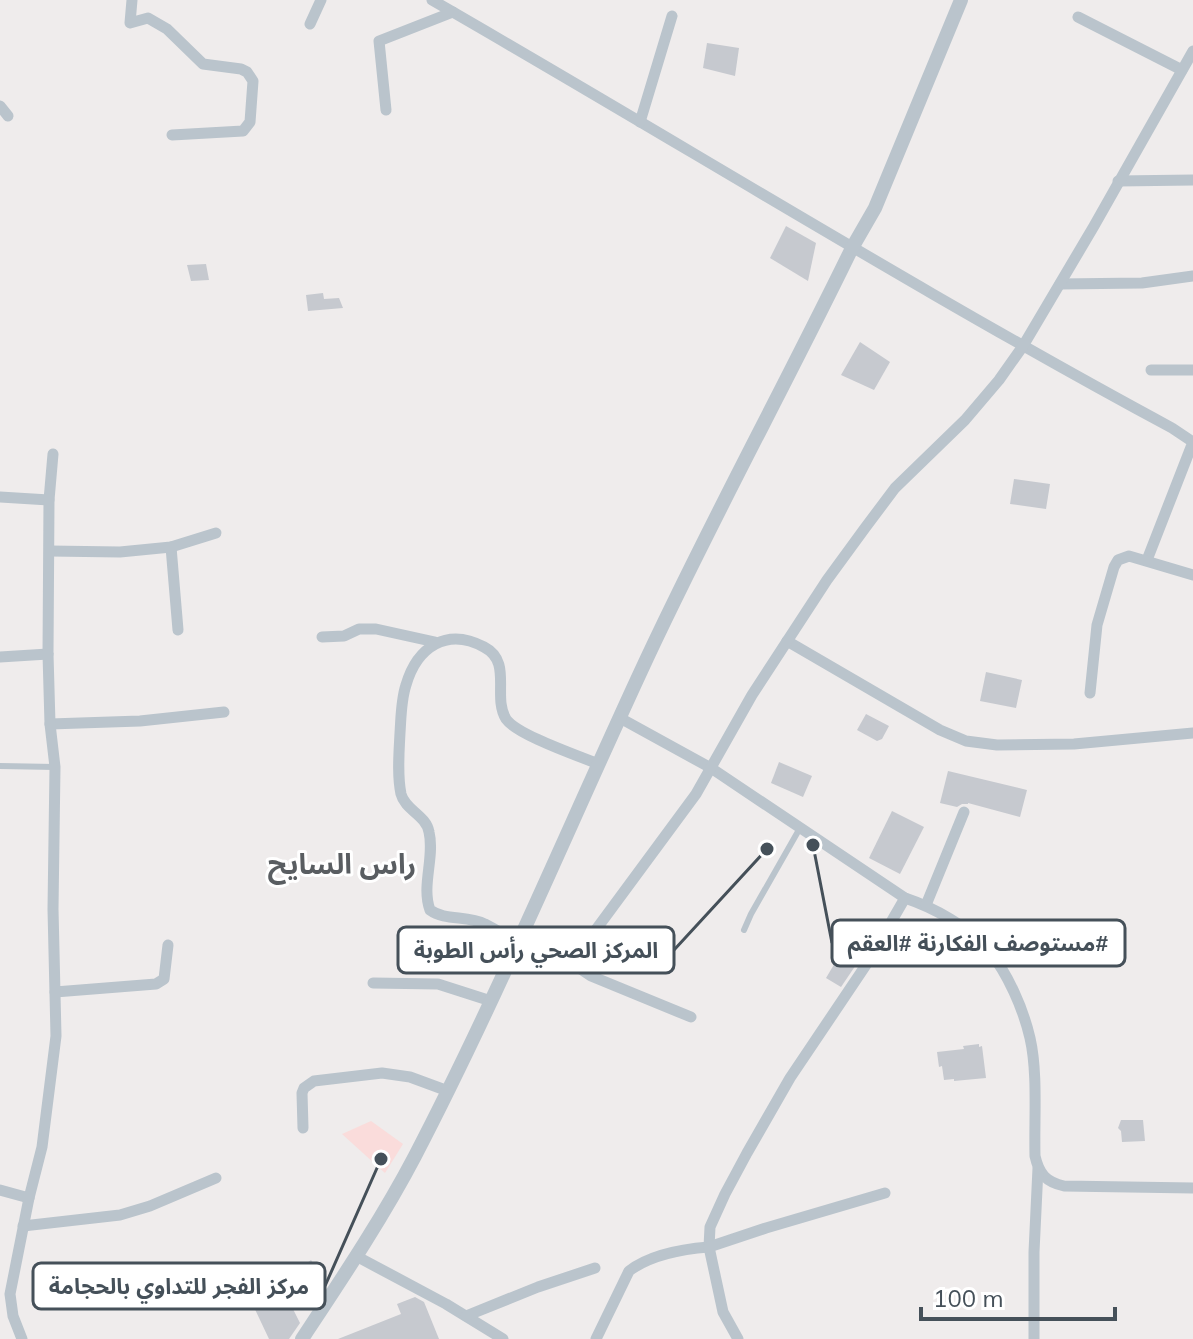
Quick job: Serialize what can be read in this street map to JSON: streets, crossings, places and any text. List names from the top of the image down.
{
  "districts": ["راس السايح"],
  "places": ["مستوصف الفكارنة #العقم#", "المركز الصحي رأس الطوبة", "مركز الفجر للتداوي بالحجامة"],
  "scale_bar": "100 m"
}
